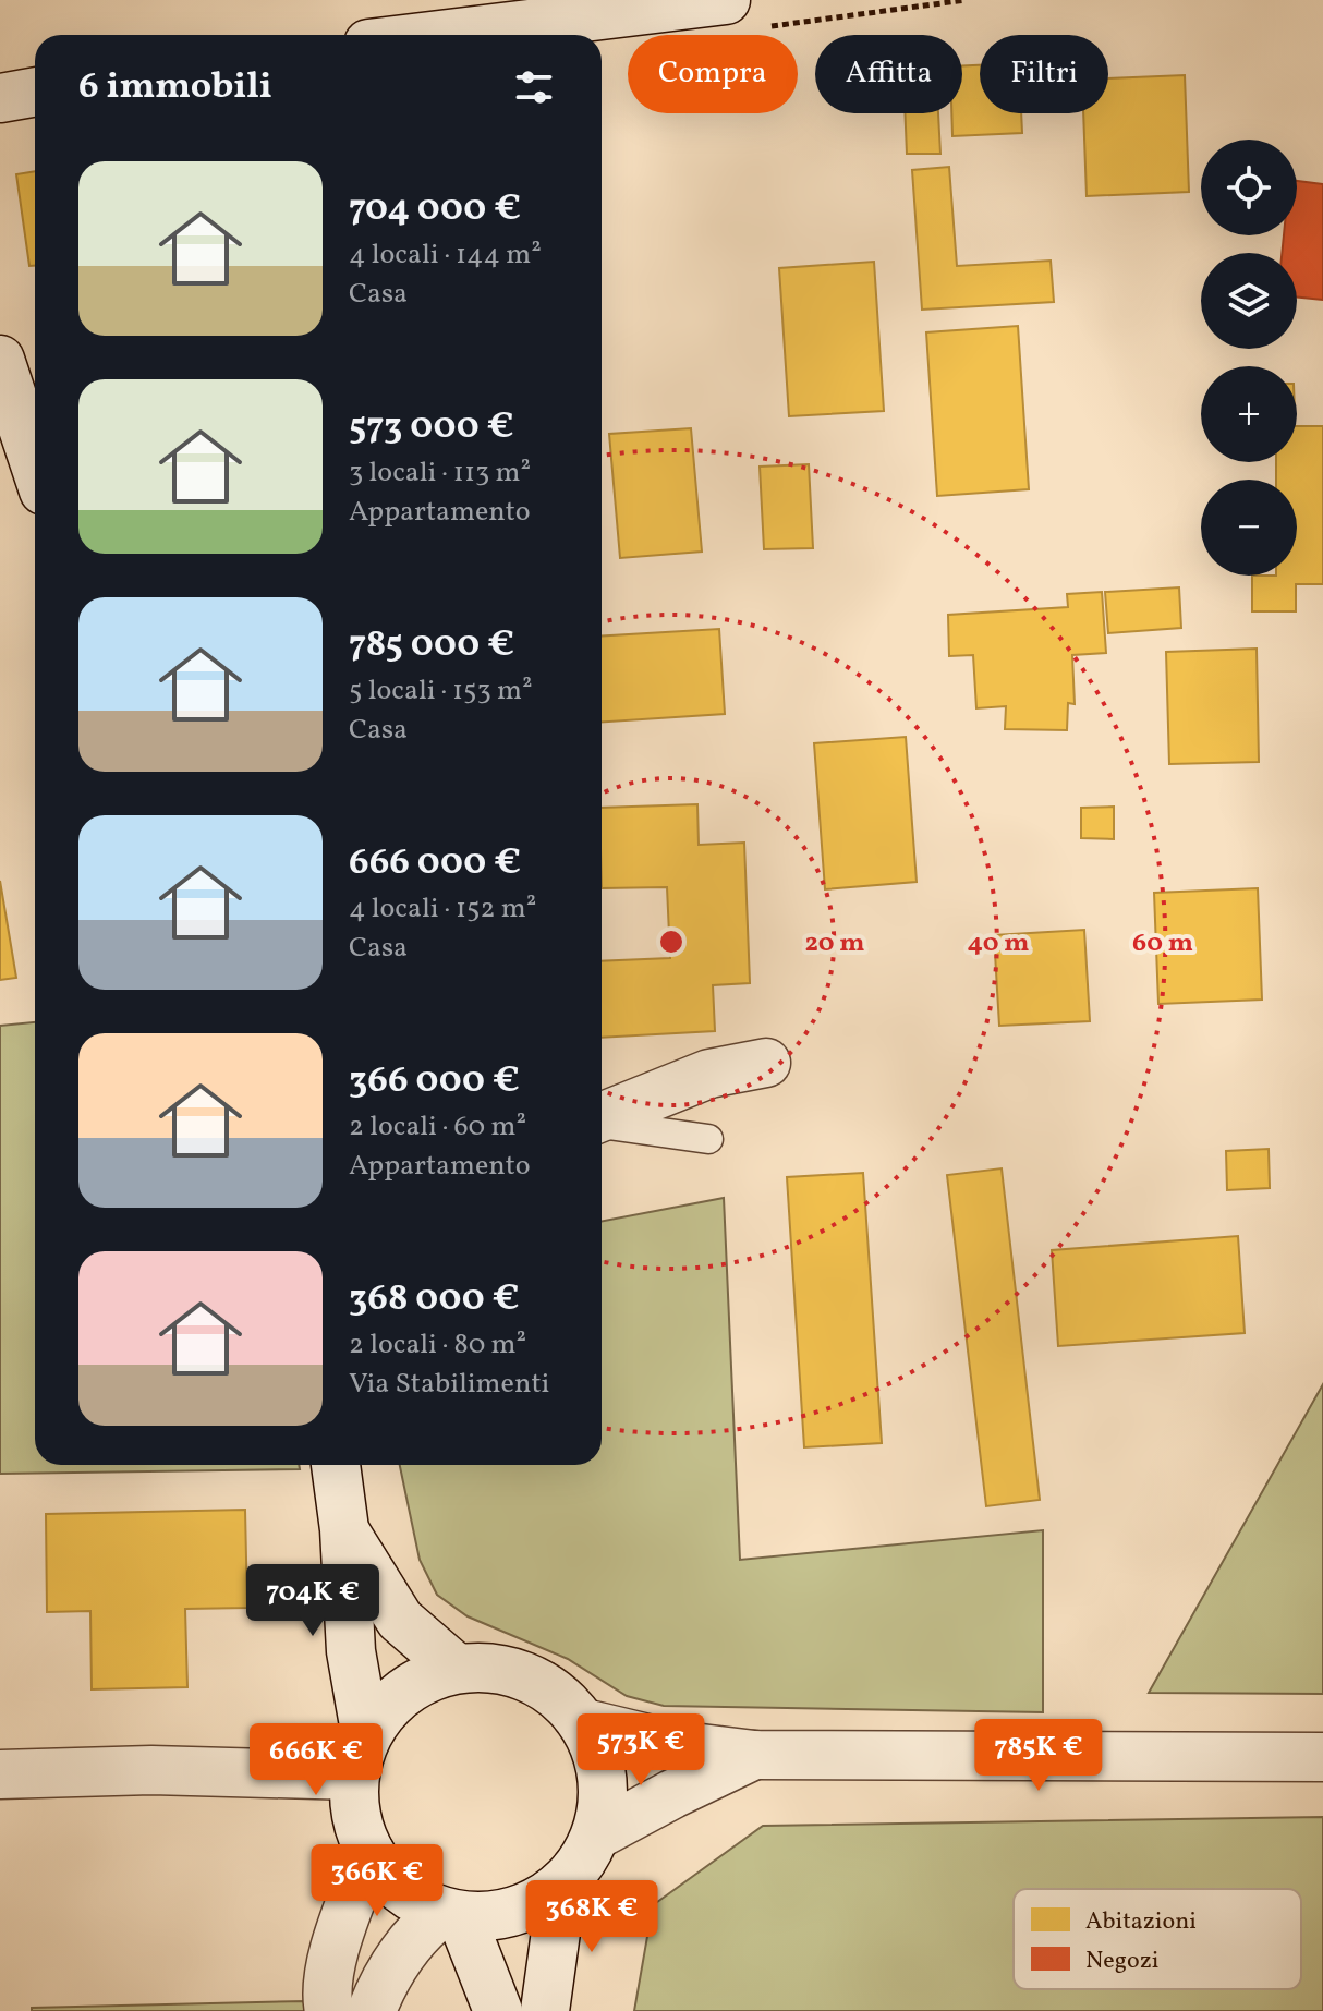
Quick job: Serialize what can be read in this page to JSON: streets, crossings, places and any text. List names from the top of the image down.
{
  "legend": ["Abitazioni", "Negozi"],
  "page": {
    "chip": ["Compra", "Affitta", "Filtri"],
    "heading": "6 immobili",
    "map_buttons": ["+", "−"],
    "list": [
      {
        "name": "704 000 €",
        "note": "4 locali · 144 m² · Casa"
      },
      {
        "name": "573 000 €",
        "note": "3 locali · 113 m² · Appartamento"
      },
      {
        "name": "785 000 €",
        "note": "5 locali · 153 m² · Casa"
      },
      {
        "name": "666 000 €",
        "note": "4 locali · 152 m² · Casa"
      },
      {
        "name": "366 000 €",
        "note": "2 locali · 60 m² · Appartamento"
      },
      {
        "name": "368 000 €",
        "note": "2 locali · 80 m² · Via Stabilimenti"
      }
    ],
    "price": [
      "704K €",
      "573K €",
      "785K €",
      "666K €",
      "366K €",
      "368K €"
    ]
  },
  "rings": ["20 m", "40 m", "60 m"]
}
